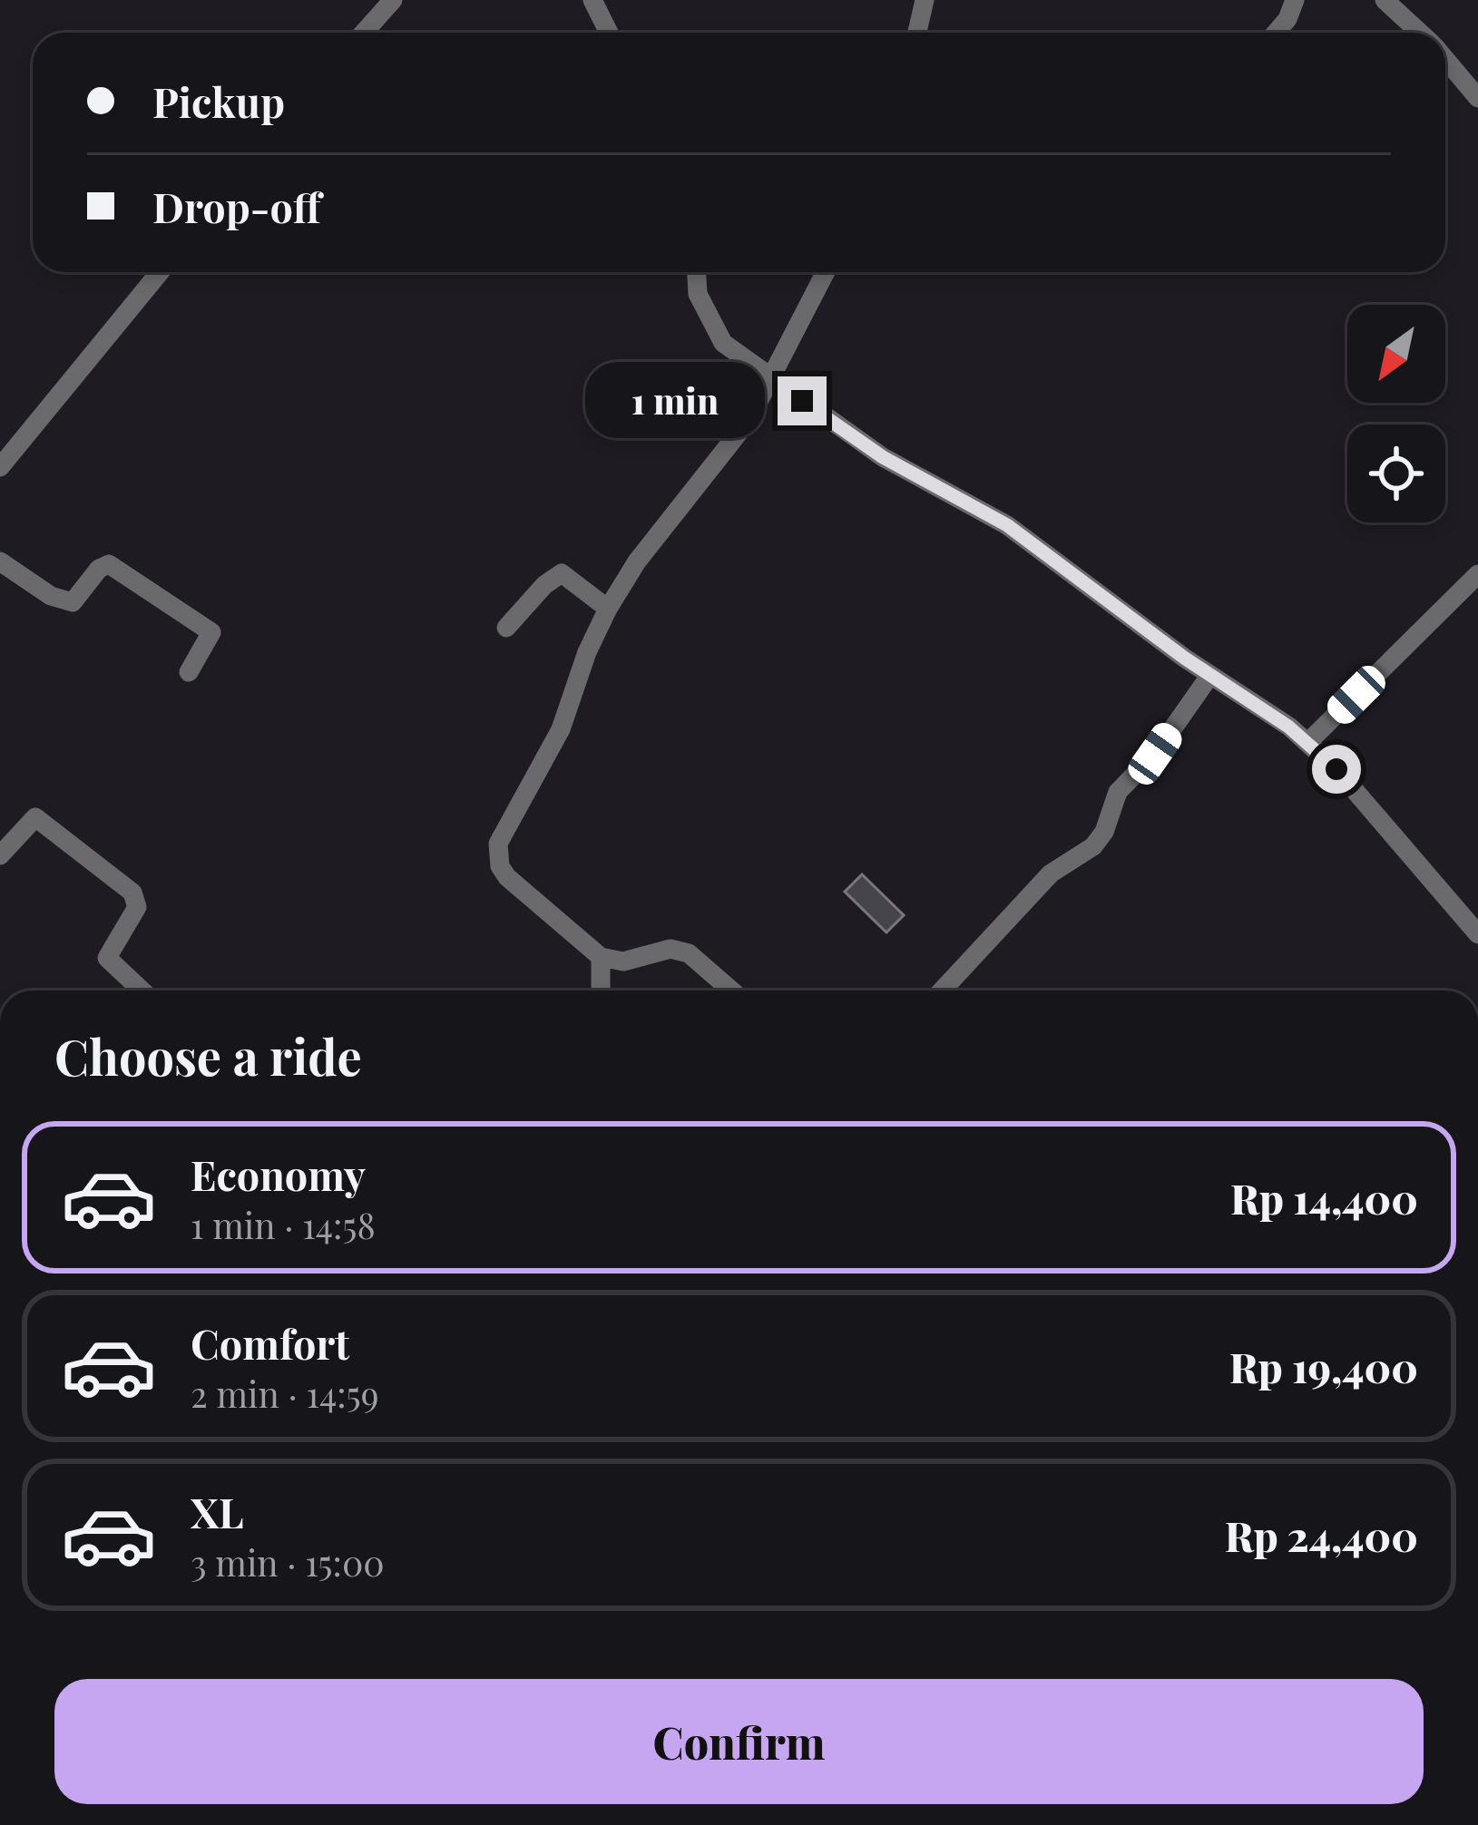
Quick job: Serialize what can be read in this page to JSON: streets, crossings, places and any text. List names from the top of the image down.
{
  "north": "bottom left",
  "page": {
    "banner": ["Pickup", "Drop-off"],
    "bubble": "1 min",
    "heading": "Choose a ride",
    "list": [
      {
        "name": "Economy",
        "note": "1 min · 14:58",
        "value": "Rp 14,400"
      },
      {
        "name": "Comfort",
        "note": "2 min · 14:59",
        "value": "Rp 19,400"
      },
      {
        "name": "XL",
        "note": "3 min · 15:00",
        "value": "Rp 24,400"
      }
    ],
    "buttons": "Confirm"
  }
}
